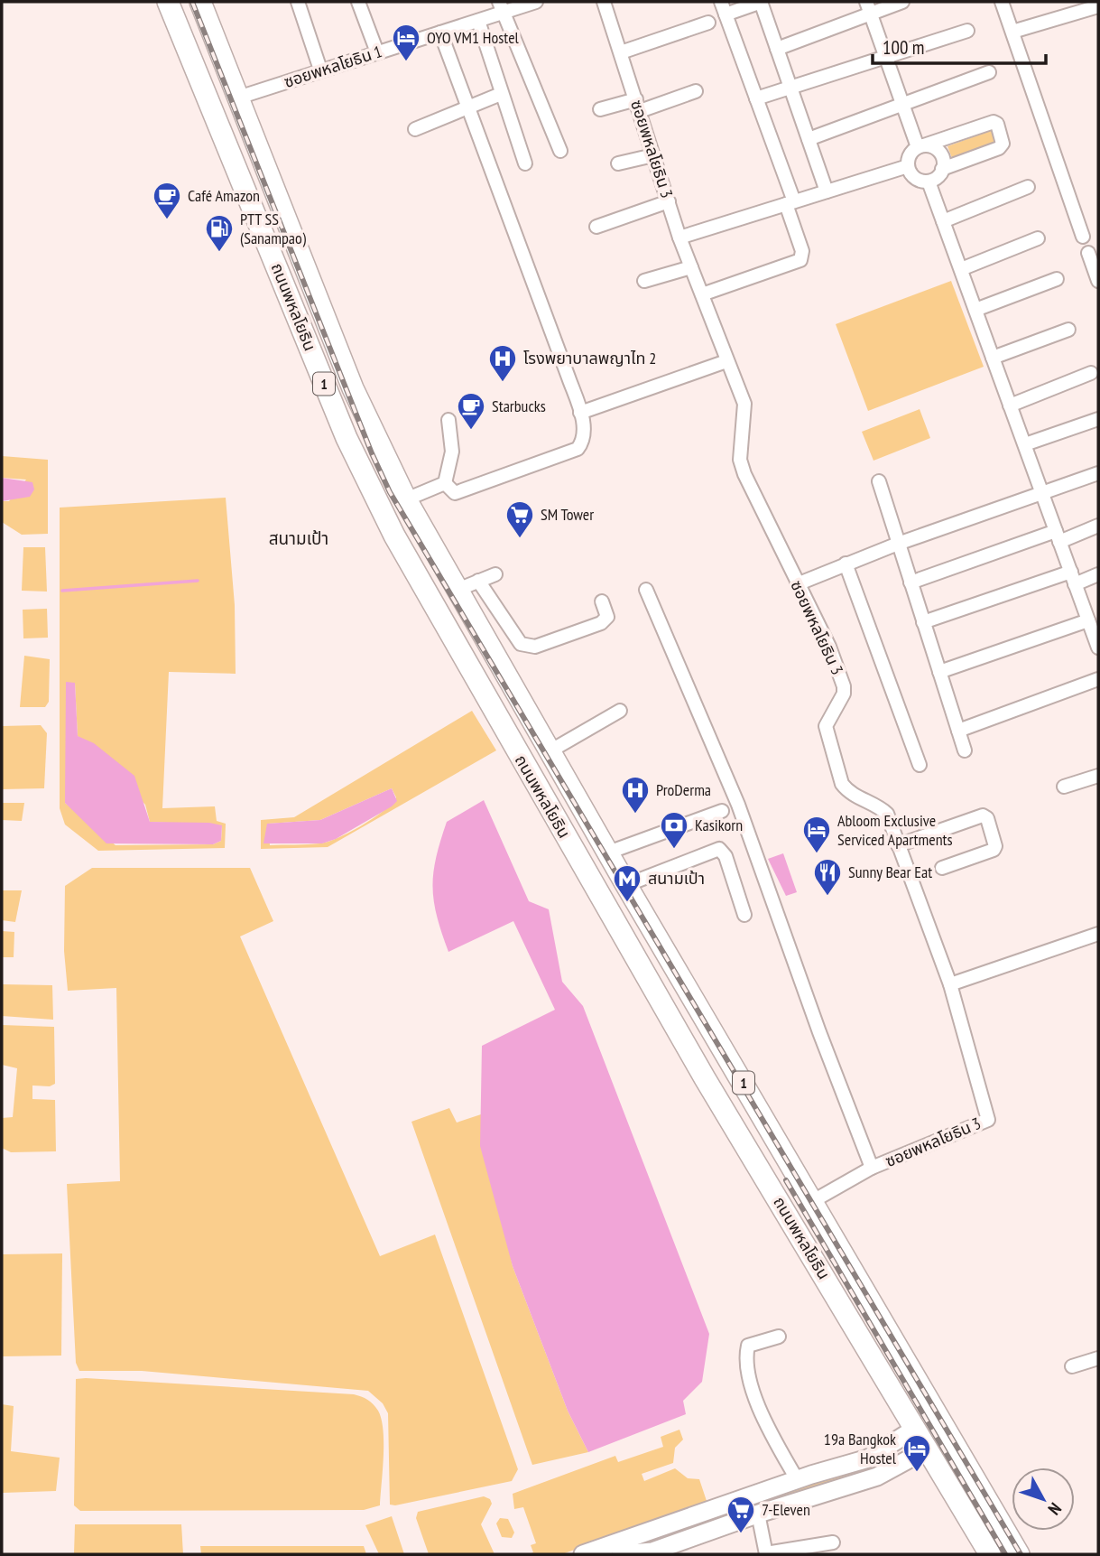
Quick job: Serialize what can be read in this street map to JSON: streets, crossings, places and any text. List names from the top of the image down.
{
  "streets": {
    "main road": ["ถนนพหลโยธิน", "1"],
    "street": ["ซอยพหลโยธิน 1", "ซอยพหลโยธิน 3"]
  },
  "crossings": [
    ["ซอยพหลโยธิน 1", "ถนนพหลโยธิน"],
    ["ซอยพหลโยธิน 3", "ถนนพหลโยธิน"]
  ],
  "districts": ["สนามเป้า"],
  "places": {
    "hotel": ["OYO VM1 Hostel", "Abloom Exclusive Serviced Apartments", "19a Bangkok Hostel"],
    "cafe": ["Café Amazon", "Starbucks"],
    "fuel station": ["PTT SS (Sanampao)"],
    "hospital": ["โรงพยาบาลพญาไท 2", "ProDerma"],
    "supermarket": ["SM Tower", "7-Eleven"],
    "bank": ["Kasikorn"],
    "restaurant": ["Sunny Bear Eat"],
    "metro station": ["สนามเป้า"]
  },
  "scale_bar": "100 m",
  "north": "bottom right"
}
